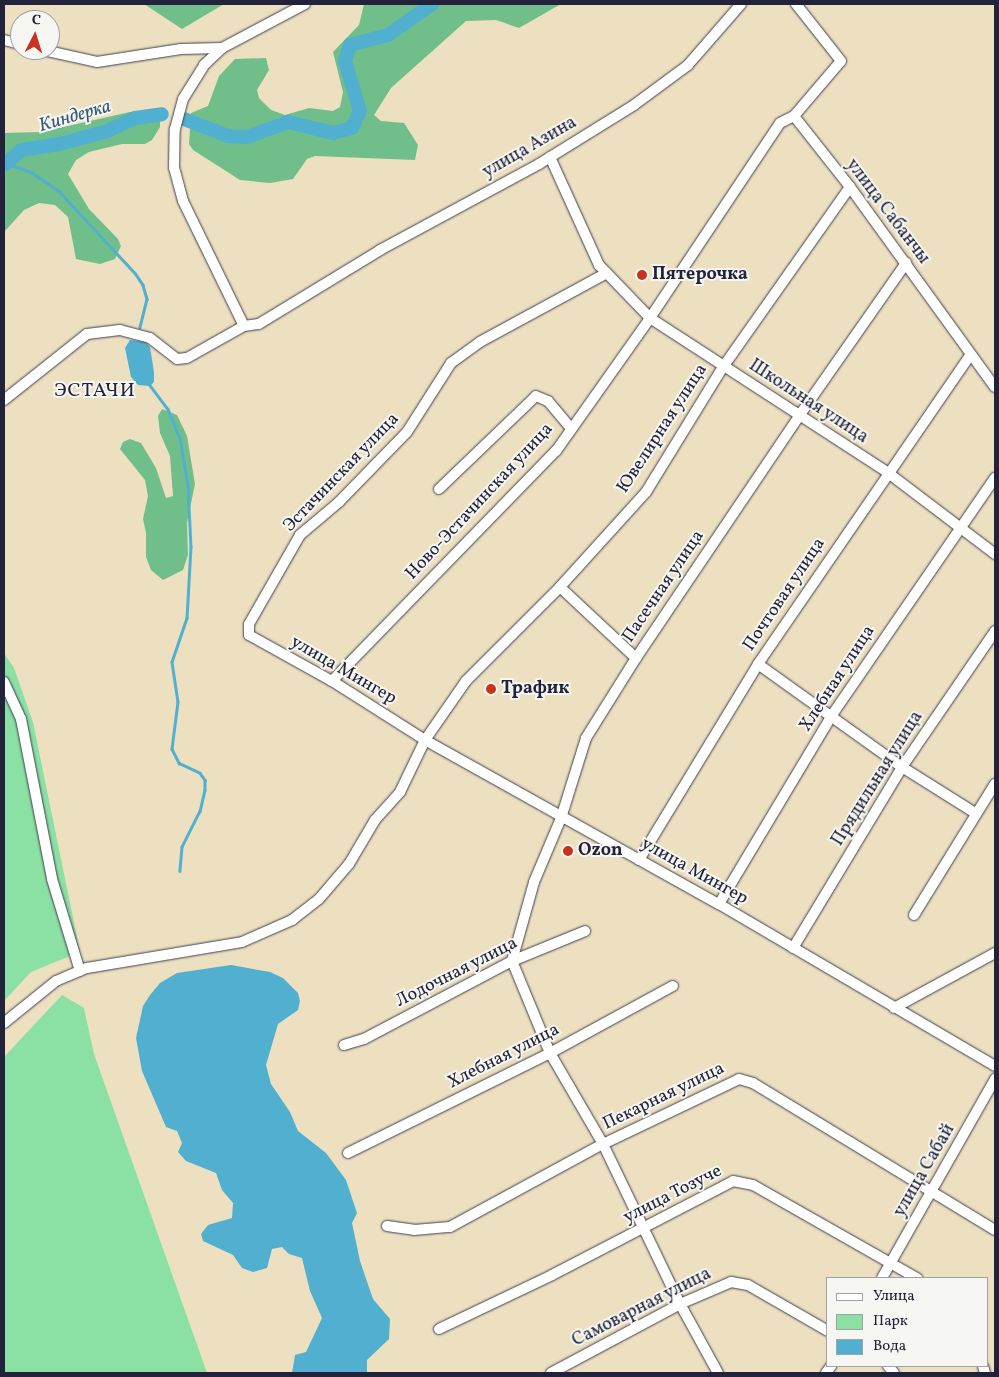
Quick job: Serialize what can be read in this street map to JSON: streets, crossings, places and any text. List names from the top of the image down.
{
  "streets": {
    "street": [
      "улица Азина",
      "улица Сабанчы",
      "Школьная улица",
      "Ювелирная улица",
      "Эстачинская улица",
      "Ново-Эстачинская улица",
      "Пасечная улица",
      "Почтовая улица",
      "улица Мингер",
      "Хлебная улица",
      "Прядильная улица",
      "Лодочная улица",
      "Пекарная улица",
      "улица Сабай",
      "улица Тозуче",
      "Самоварная улица"
    ]
  },
  "crossings": [
    ["улица Азина", "Школьная улица"],
    ["улица Сабанчы", "Ювелирная улица"],
    ["улица Сабанчы", "Ново-Эстачинская улица"],
    ["улица Сабанчы", "Пасечная улица"],
    ["улица Сабанчы", "Почтовая улица"],
    ["Школьная улица", "Ювелирная улица"],
    ["Школьная улица", "Эстачинская улица"],
    ["Школьная улица", "Ново-Эстачинская улица"],
    ["Школьная улица", "Пасечная улица"],
    ["Школьная улица", "Почтовая улица"],
    ["Школьная улица", "Хлебная улица"],
    ["Ювелирная улица", "улица Мингер"],
    ["Эстачинская улица", "улица Мингер"],
    ["Ново-Эстачинская улица", "улица Мингер"],
    ["Пасечная улица", "улица Мингер"],
    ["Пасечная улица", "Лодочная улица"],
    ["Почтовая улица", "улица Мингер"],
    ["улица Мингер", "Хлебная улица"],
    ["улица Мингер", "Прядильная улица"],
    ["Пекарная улица", "улица Сабай"],
    ["улица Сабай", "улица Тозуче"]
  ],
  "districts": ["ЭСТАЧИ"],
  "water": ["Киндерка"],
  "places": ["Пятерочка", "Трафик", "Ozon"],
  "legend": ["Улица", "Парк", "Вода"],
  "north": "top"
}
